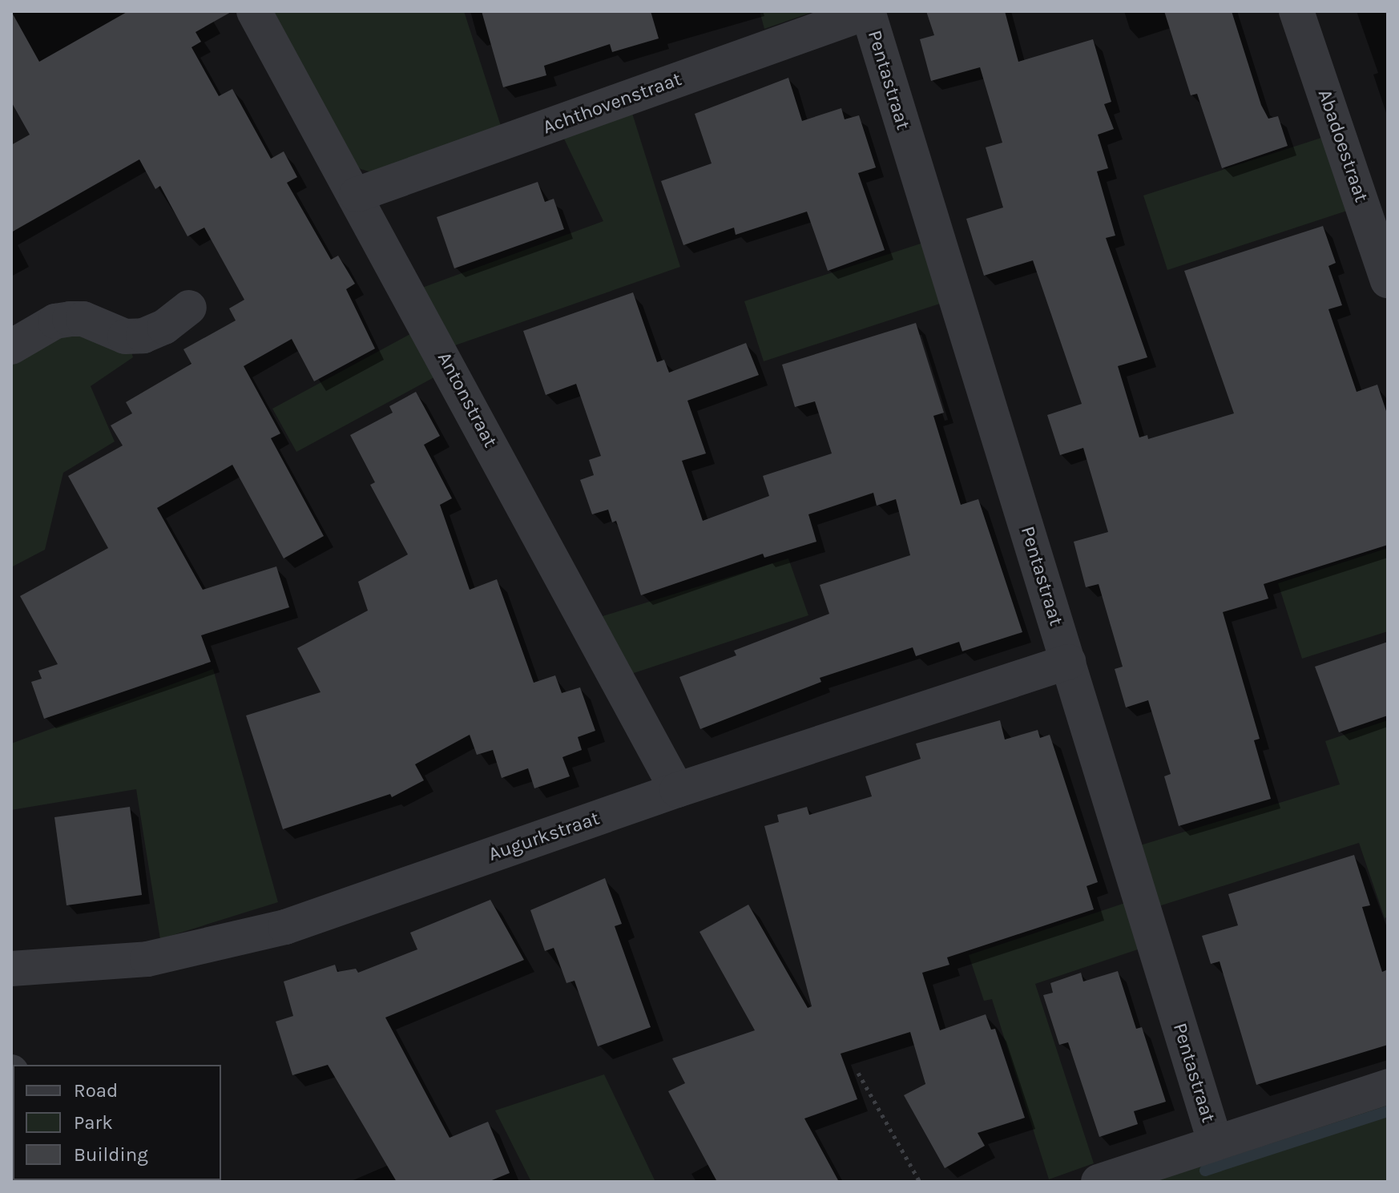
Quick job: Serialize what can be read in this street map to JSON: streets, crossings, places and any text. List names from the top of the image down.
{
  "streets": {
    "street": [
      "Pentastraat",
      "Achthovenstraat",
      "Abadoestraat",
      "Antonstraat",
      "Augurkstraat"
    ]
  },
  "crossings": [
    ["Pentastraat", "Achthovenstraat"],
    ["Pentastraat", "Augurkstraat"],
    ["Achthovenstraat", "Antonstraat"],
    ["Antonstraat", "Augurkstraat"]
  ],
  "legend": ["Road", "Park", "Building"]
}
